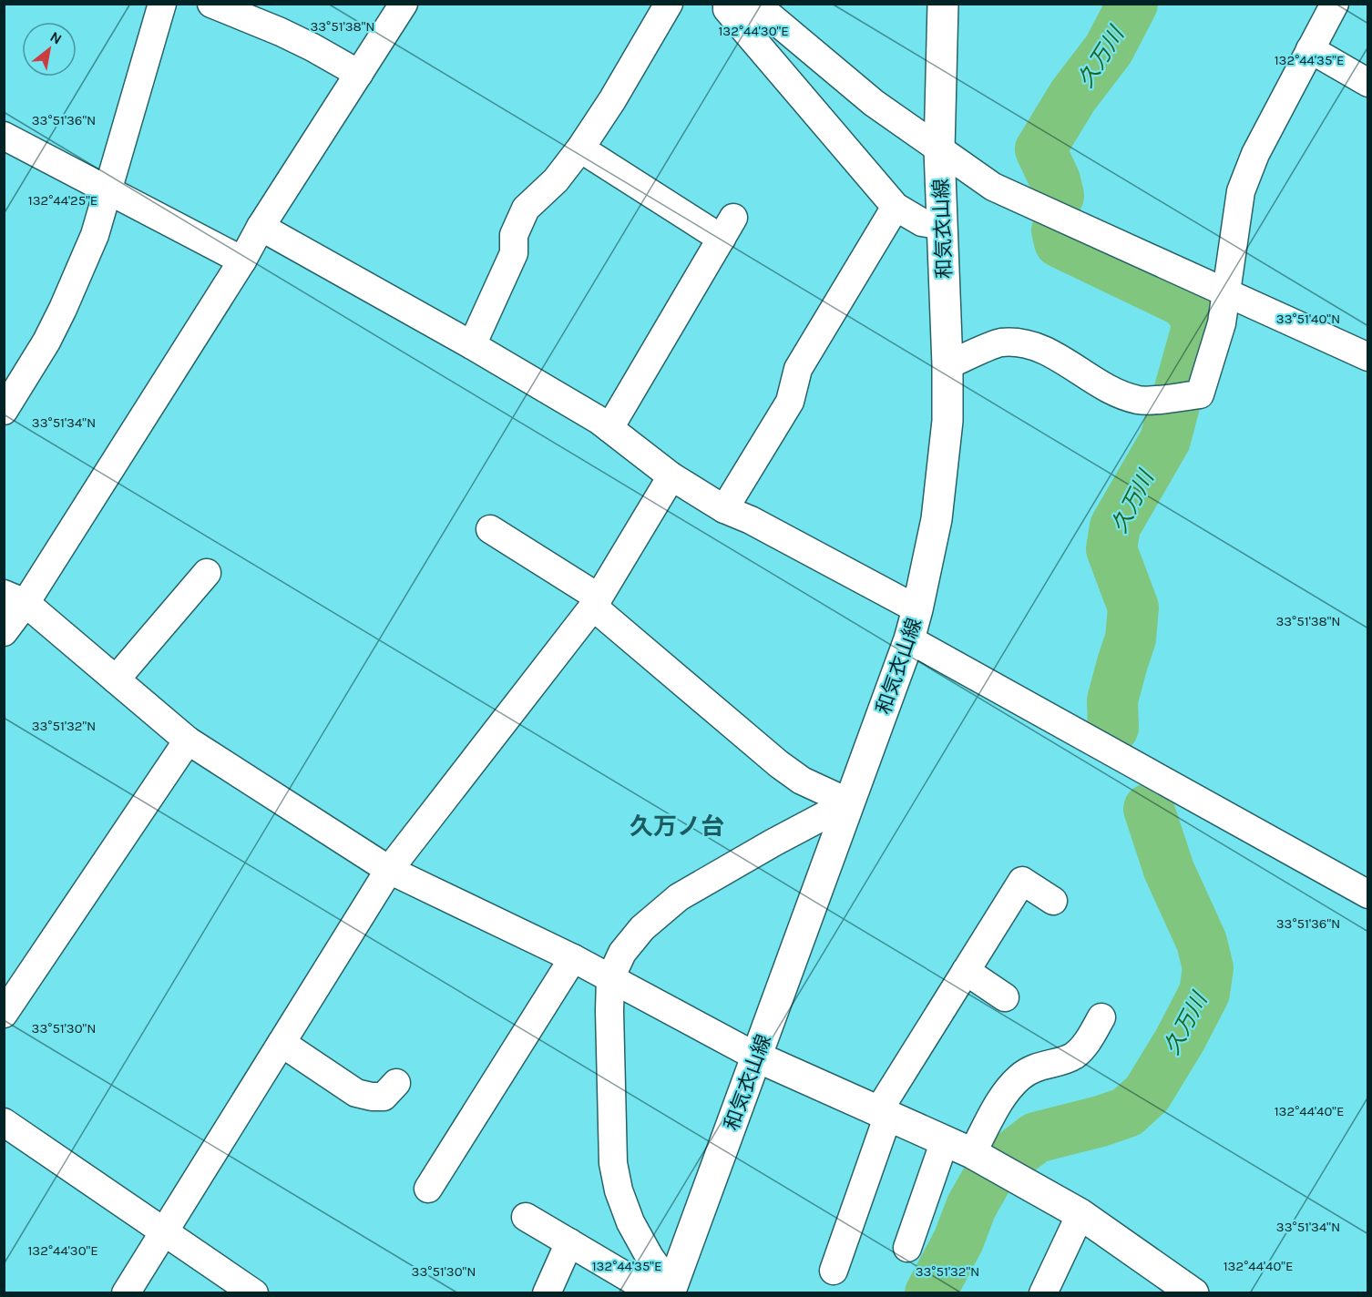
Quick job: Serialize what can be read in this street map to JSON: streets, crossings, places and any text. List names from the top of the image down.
{
  "streets": {
    "main road": ["和気衣山線"]
  },
  "districts": ["久万ノ台"],
  "water": ["久万川"],
  "north": "top right",
  "coordinates": [
    "33°51'38\"N",
    "132°44'30\"E",
    "132°44'35\"E",
    "33°51'36\"N",
    "132°44'25\"E",
    "33°51'40\"N",
    "33°51'34\"N",
    "33°51'32\"N",
    "33°51'30\"N",
    "132°44'40\"E"
  ]
}
